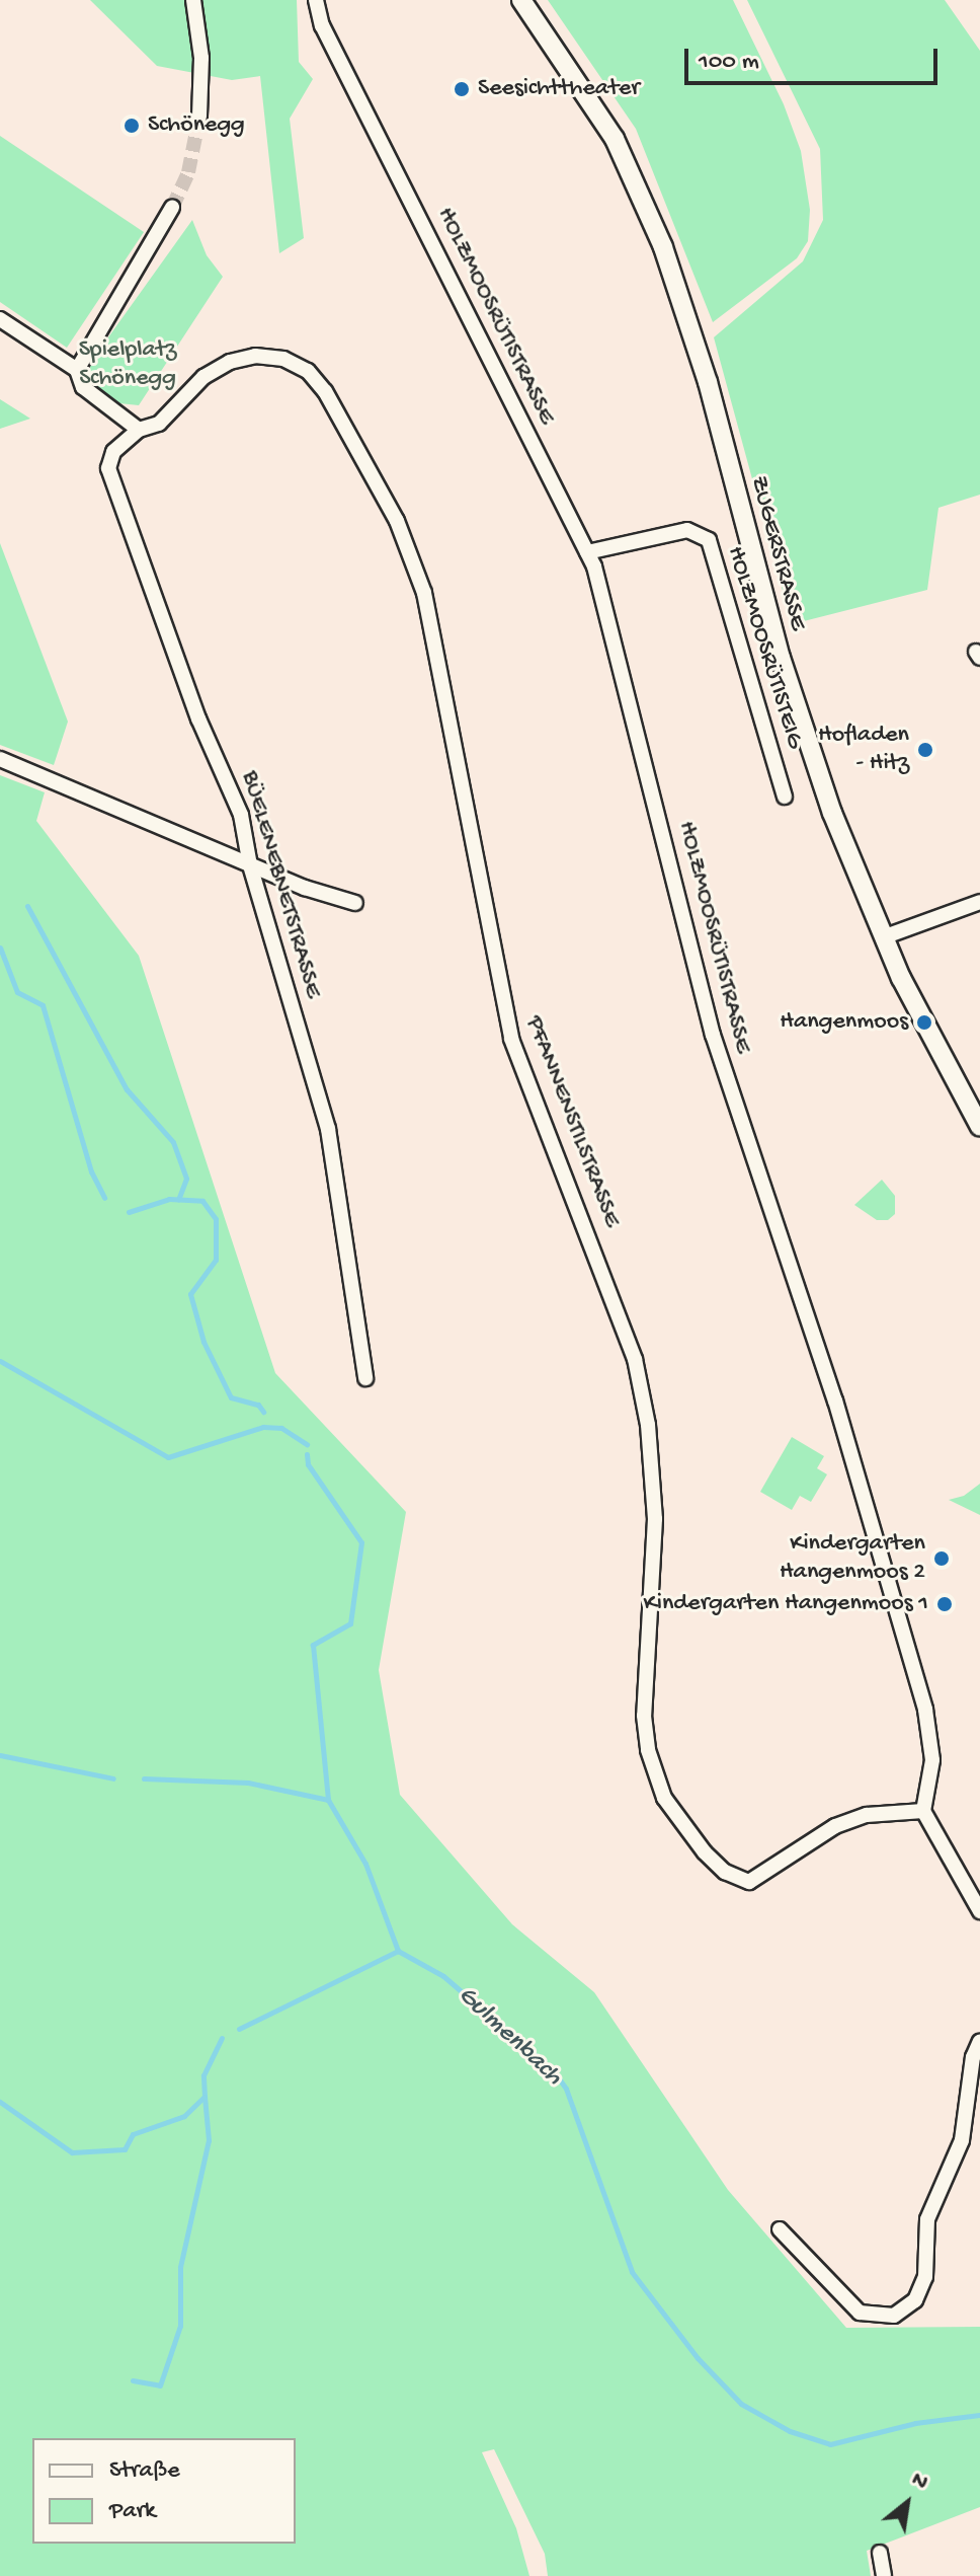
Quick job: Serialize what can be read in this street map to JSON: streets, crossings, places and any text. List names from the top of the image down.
{
  "streets": {
    "main road": ["ZUGERSTRASSE"],
    "street": [
      "HOLZMOOSRÜTISTRASSE",
      "HOLZMOOSRÜTISTEIG",
      "BÜELENEBNETSTRASSE",
      "PFANNENSTILSTRASSE"
    ]
  },
  "crossings": [
    ["HOLZMOOSRÜTISTRASSE", "HOLZMOOSRÜTISTEIG"],
    ["HOLZMOOSRÜTISTRASSE", "PFANNENSTILSTRASSE"],
    ["BÜELENEBNETSTRASSE", "PFANNENSTILSTRASSE"]
  ],
  "water": ["Gulmenbach"],
  "parks": ["Spielplatz Schönegg"],
  "places": [
    "Seesichttheater",
    "Schönegg",
    "Hofladen - Hitz",
    "Hangenmoos",
    "Kindergarten Hangenmoos 2",
    "Kindergarten Hangenmoos 1"
  ],
  "legend": ["Straße", "Park"],
  "scale_bar": "100 m",
  "north": "top right"
}
